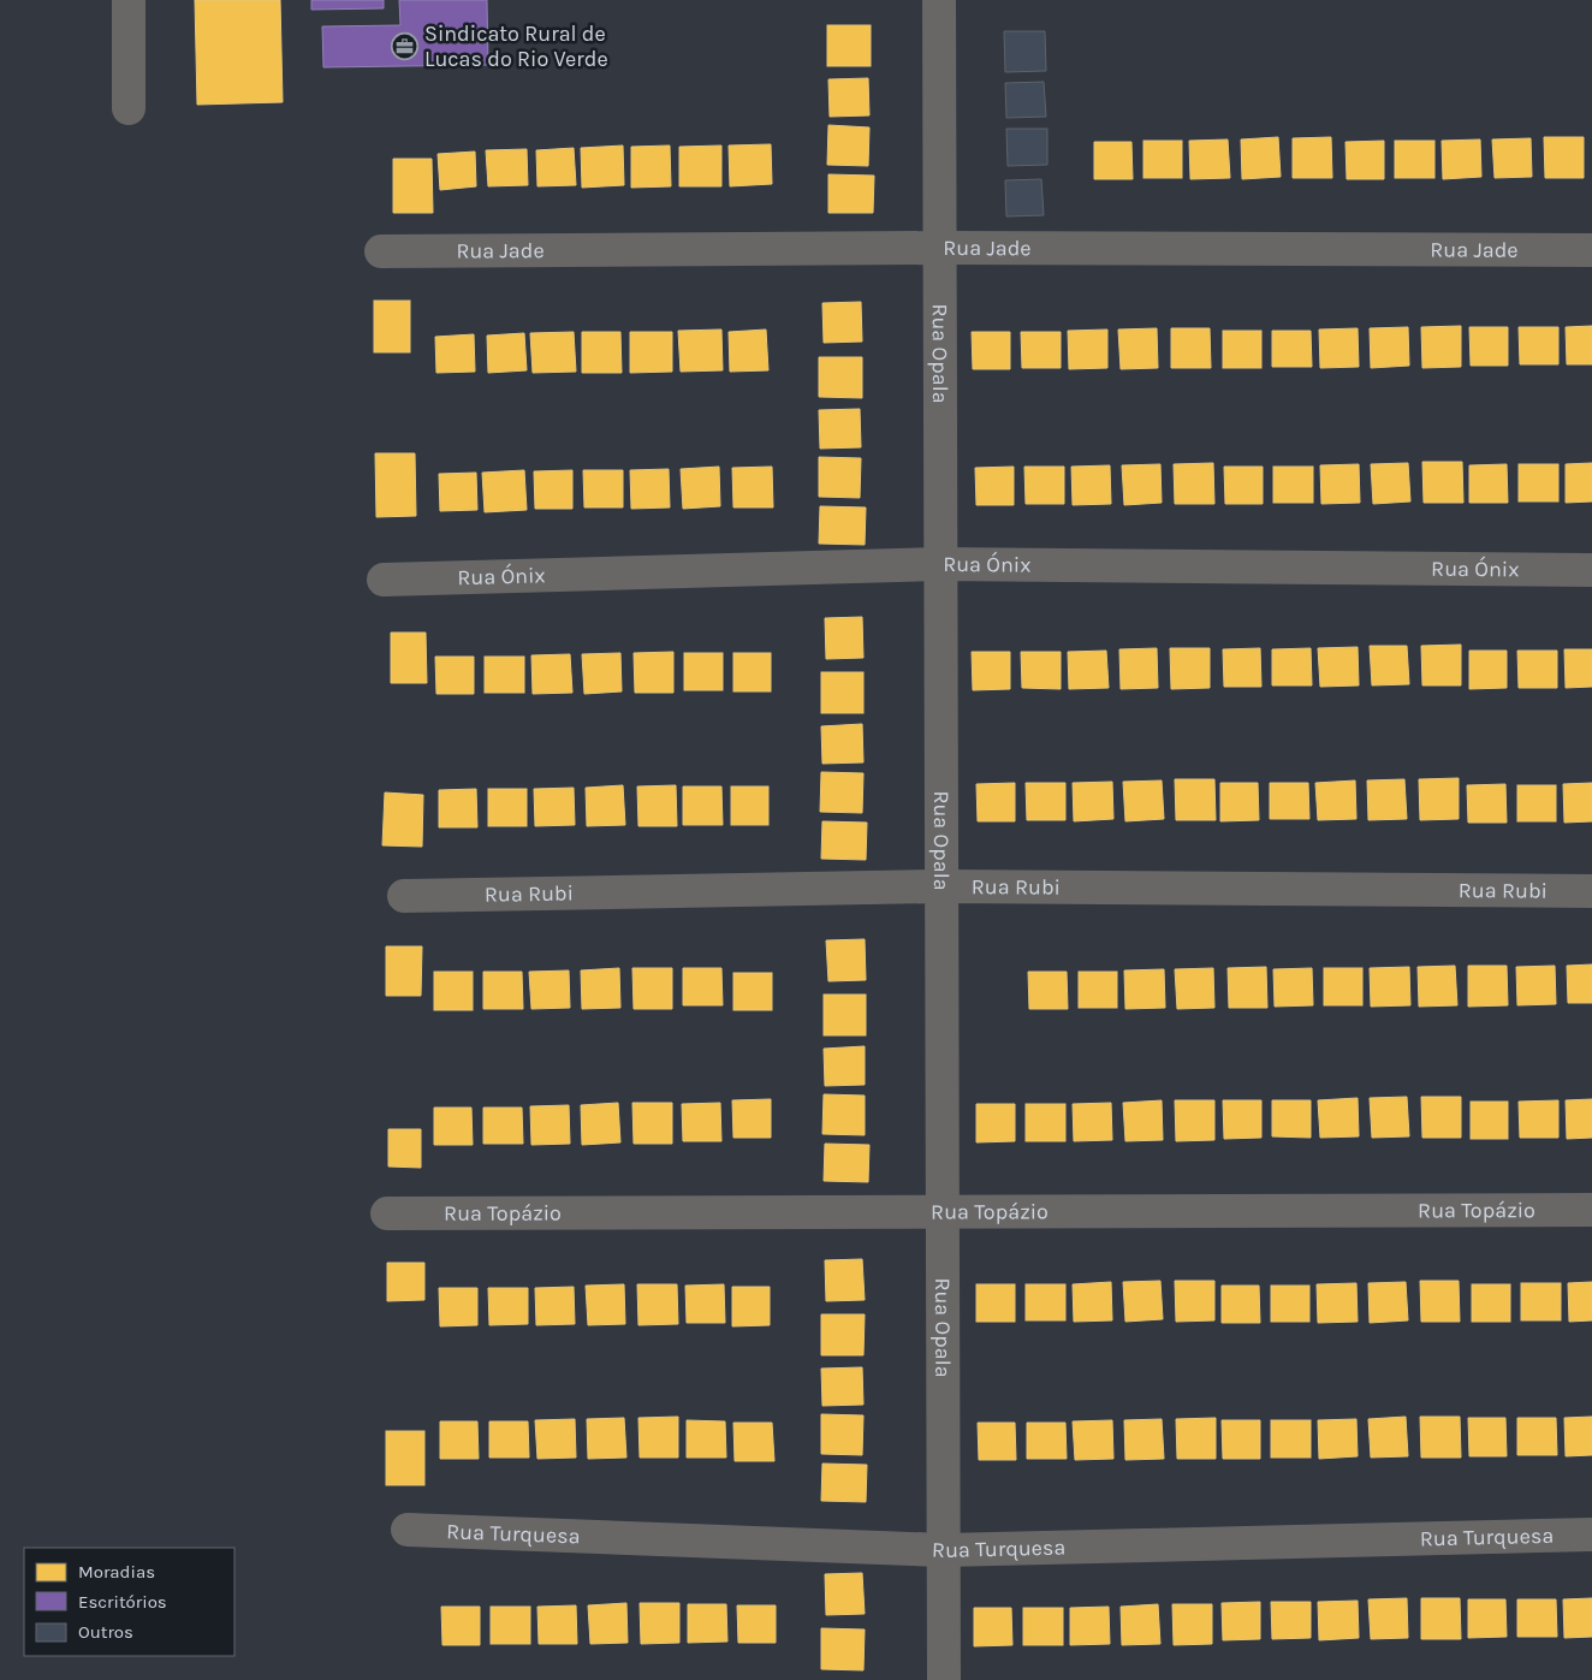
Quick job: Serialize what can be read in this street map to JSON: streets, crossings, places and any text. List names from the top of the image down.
{
  "streets": {
    "street": [
      "Rua Jade",
      "Rua Opala",
      "Rua Ónix",
      "Rua Rubi",
      "Rua Topázio",
      "Rua Turquesa"
    ]
  },
  "crossings": [
    ["Rua Jade", "Rua Opala"],
    ["Rua Opala", "Rua Ónix"],
    ["Rua Opala", "Rua Rubi"],
    ["Rua Opala", "Rua Topázio"],
    ["Rua Opala", "Rua Turquesa"]
  ],
  "places": {
    "office": ["Sindicato Rural de Lucas do Rio Verde"]
  },
  "legend": ["Moradias", "Escritórios", "Outros"]
}
